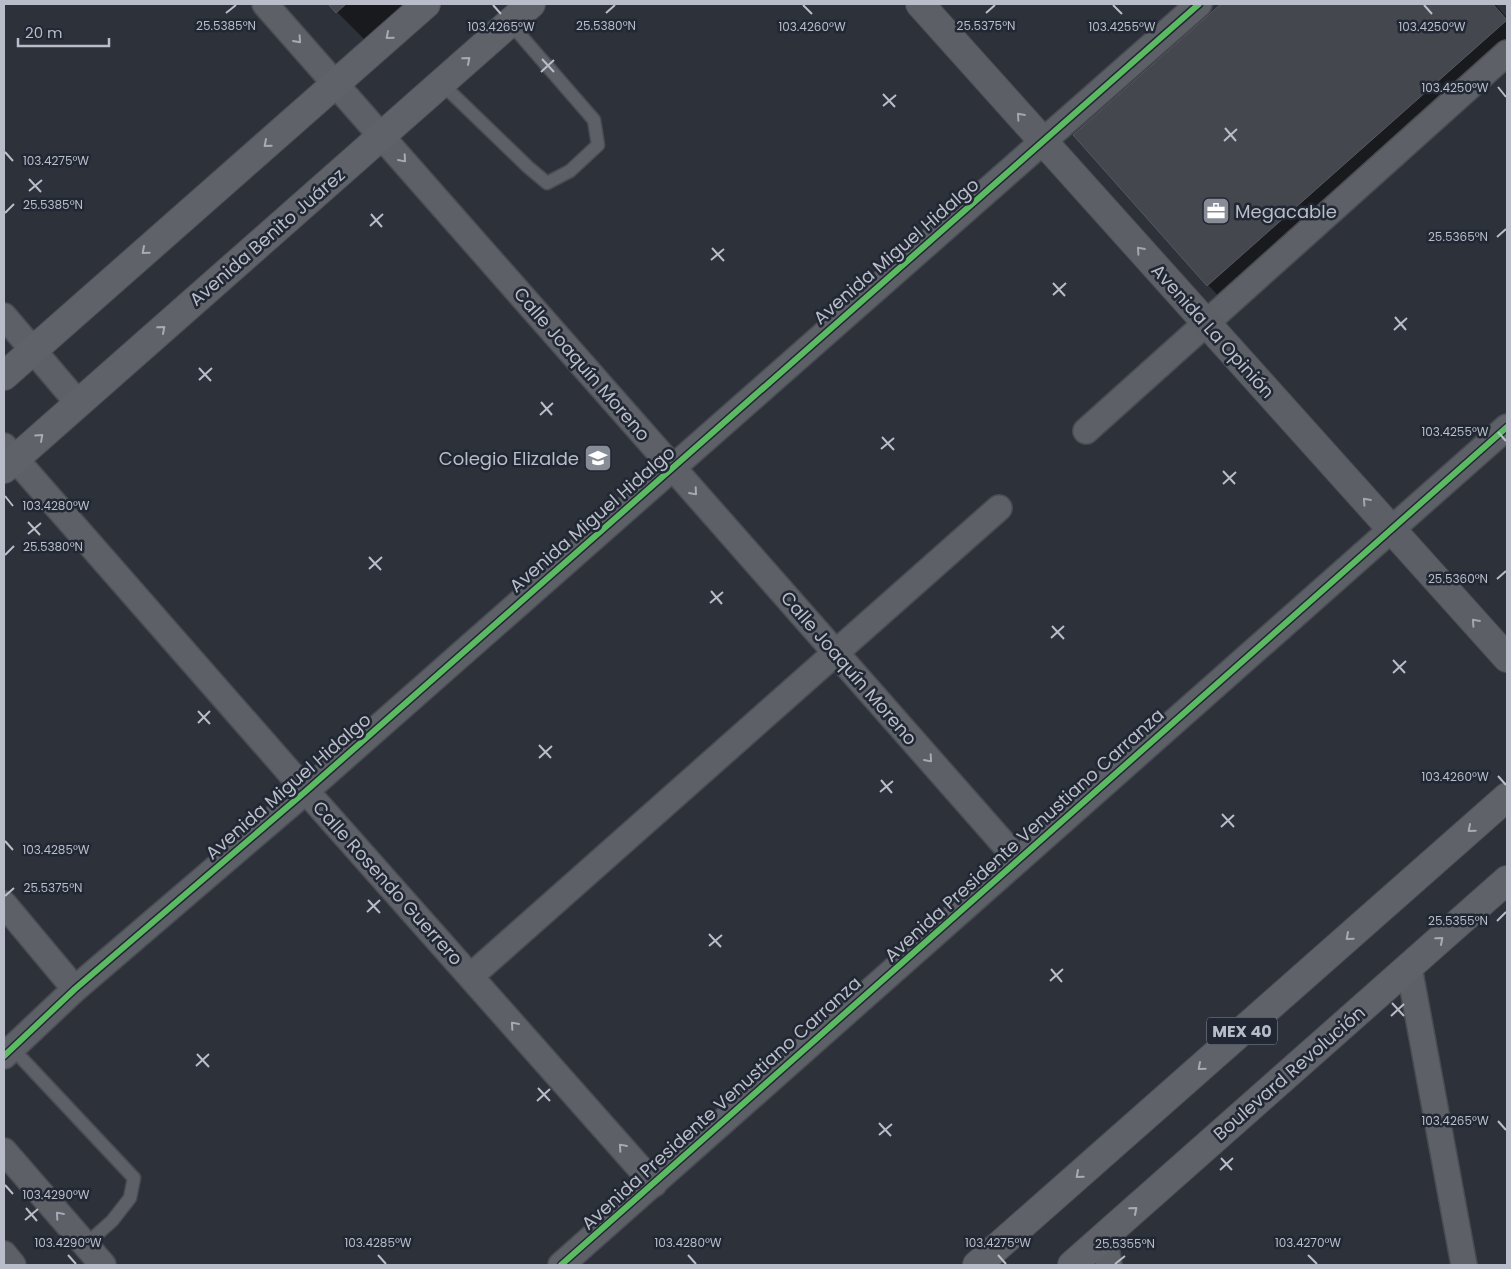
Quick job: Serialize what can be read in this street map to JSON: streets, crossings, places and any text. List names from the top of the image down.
{
  "streets": {
    "main road": [
      "Avenida Benito Juárez",
      "Avenida La Opinión",
      "MEX 40",
      "Boulevard Revolución"
    ],
    "street": [
      "Avenida Miguel Hidalgo",
      "Calle Joaquín Moreno",
      "Avenida Presidente Venustiano Carranza",
      "Calle Rosendo Guerrero"
    ]
  },
  "crossings": [
    ["Avenida Benito Juárez", "Calle Joaquín Moreno"],
    ["Avenida Benito Juárez", "Calle Rosendo Guerrero"],
    ["Avenida Miguel Hidalgo", "Avenida La Opinión"],
    ["Avenida Miguel Hidalgo", "Calle Joaquín Moreno"],
    ["Avenida Miguel Hidalgo", "Calle Rosendo Guerrero"],
    ["Avenida La Opinión", "Avenida Presidente Venustiano Carranza"],
    ["Calle Joaquín Moreno", "Avenida Presidente Venustiano Carranza"],
    ["Avenida Presidente Venustiano Carranza", "Calle Rosendo Guerrero"]
  ],
  "one_way": ["Avenida La Opinión", "Calle Joaquín Moreno"],
  "places": {
    "office": ["Megacable"],
    "school or university": ["Colegio Elizalde"]
  },
  "scale_bar": "20 m",
  "coordinates": [
    "25.5385°N",
    "25.5380°N",
    "25.5375°N",
    "103.4250°W",
    "103.4255°W",
    "103.4265°W",
    "103.4260°W",
    "103.4275°W",
    "25.5365°N",
    "103.4280°W",
    "25.5360°N",
    "103.4285°W",
    "25.5355°N",
    "103.4290°W",
    "103.4270°W"
  ]
}
